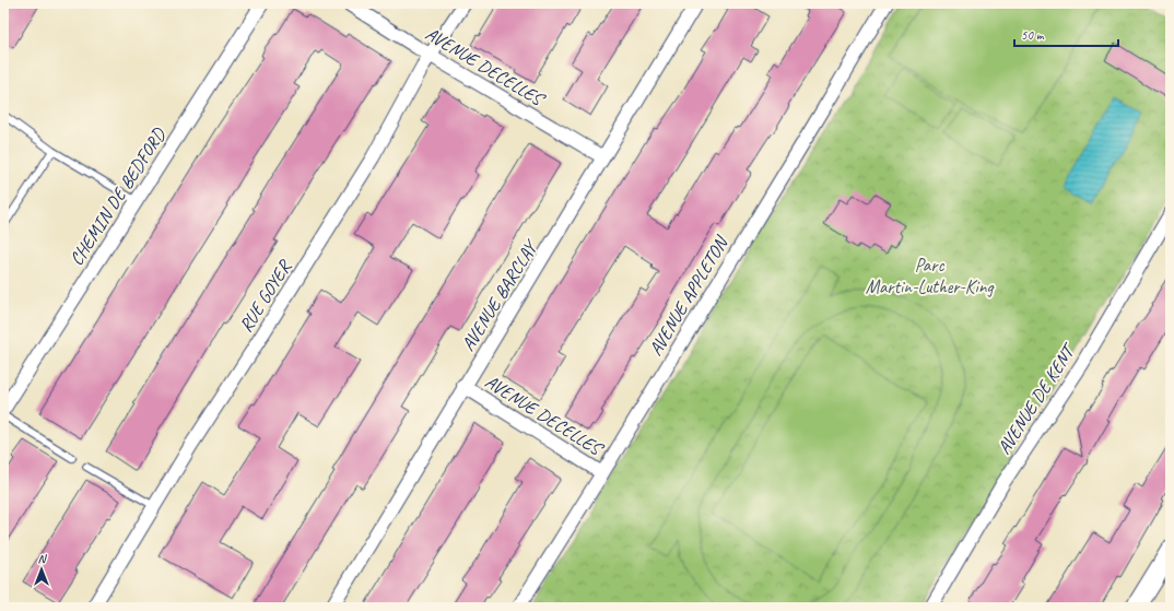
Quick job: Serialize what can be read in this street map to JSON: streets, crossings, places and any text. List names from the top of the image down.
{
  "streets": {
    "street": [
      "AVENUE DECELLES",
      "CHEMIN DE BEDFORD",
      "RUE GOYER",
      "AVENUE BARCLAY",
      "AVENUE APPLETON",
      "AVENUE DE KENT"
    ]
  },
  "crossings": [
    ["AVENUE DECELLES", "RUE GOYER"],
    ["AVENUE DECELLES", "AVENUE BARCLAY"],
    ["AVENUE DECELLES", "AVENUE APPLETON"]
  ],
  "parks": ["Parc Martin-Luther-King"],
  "scale_bar": "50 m",
  "north": "top"
}
